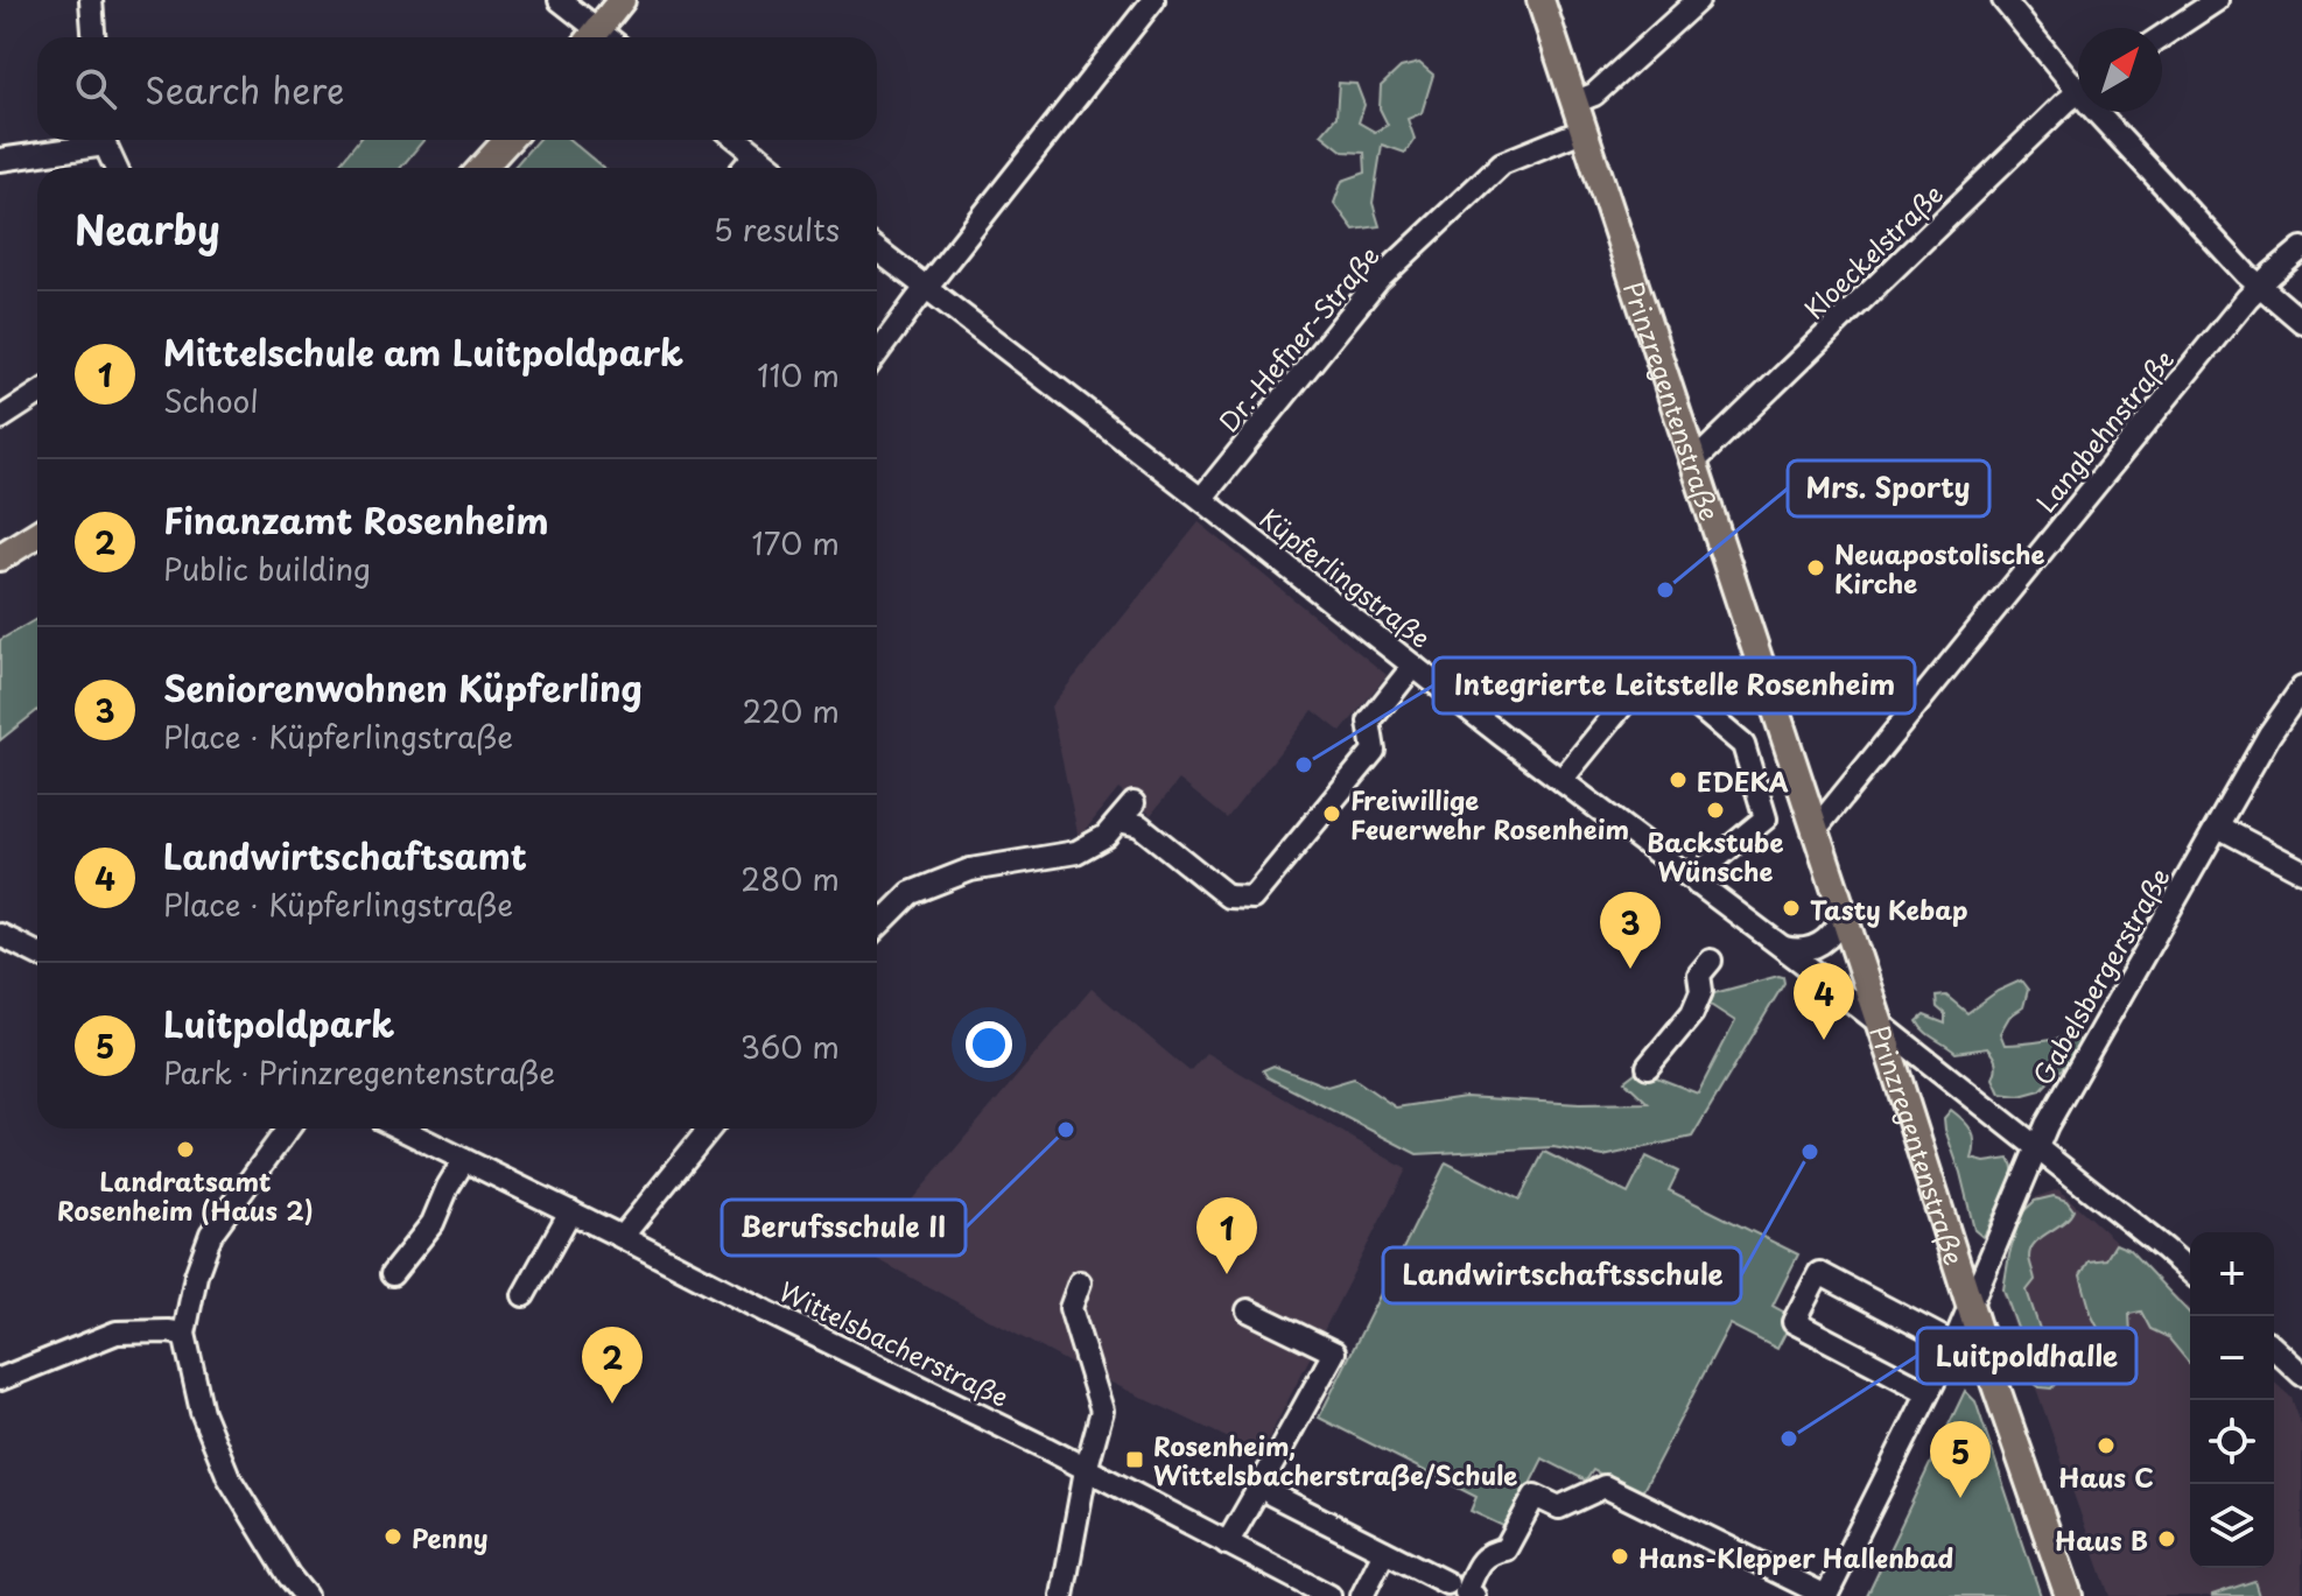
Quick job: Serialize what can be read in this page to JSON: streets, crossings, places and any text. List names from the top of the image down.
{
  "streets": {
    "main road": ["Prinzregentenstraße"],
    "street": [
      "Kloeckelstraße",
      "Dr.-Hefner-Straße",
      "Langbehnstraße",
      "Küpferlingstraße",
      "Gabelsbergerstraße",
      "Wittelsbacherstraße"
    ]
  },
  "crossings": [
    ["Kloeckelstraße", "Prinzregentenstraße"],
    ["Dr.-Hefner-Straße", "Prinzregentenstraße"],
    ["Dr.-Hefner-Straße", "Küpferlingstraße"],
    ["Prinzregentenstraße", "Langbehnstraße"],
    ["Prinzregentenstraße", "Küpferlingstraße"],
    ["Prinzregentenstraße", "Gabelsbergerstraße"],
    ["Küpferlingstraße", "Gabelsbergerstraße"]
  ],
  "places": {
    "other": [
      "Neuapostolische Kirche",
      "Mrs. Sporty",
      "Integrierte Leitstelle Rosenheim",
      "EDEKA",
      "Backstube Wünsche",
      "Freiwillige Feuerwehr Rosenheim",
      "Tasty Kebap",
      "Berufsschule II",
      "Landratsamt Rosenheim (Haus 2)",
      "Landwirtschaftsschule",
      "Luitpoldhalle",
      "Haus C",
      "Penny",
      "Haus B",
      "Hans-Klepper Hallenbad"
    ],
    "transit": ["Rosenheim, Wittelsbacherstraße/Schule"]
  },
  "north": "top right",
  "page": {
    "search": "Search here",
    "heading": ["Nearby", "5 results"],
    "list": [
      {
        "mark": "1",
        "name": "Mittelschule am Luitpoldpark",
        "note": "School",
        "value": "110 m"
      },
      {
        "mark": "2",
        "name": "Finanzamt Rosenheim",
        "note": "Public building",
        "value": "170 m"
      },
      {
        "mark": "3",
        "name": "Seniorenwohnen Küpferling",
        "note": "Place · Küpferlingstraße",
        "value": "220 m"
      },
      {
        "mark": "4",
        "name": "Landwirtschaftsamt",
        "note": "Place · Küpferlingstraße",
        "value": "280 m"
      },
      {
        "mark": "5",
        "name": "Luitpoldpark",
        "note": "Park · Prinzregentenstraße",
        "value": "360 m"
      }
    ],
    "pins": [
      "3",
      "4",
      "1",
      "2",
      "5"
    ],
    "map_buttons": ["+", "−"]
  }
}
